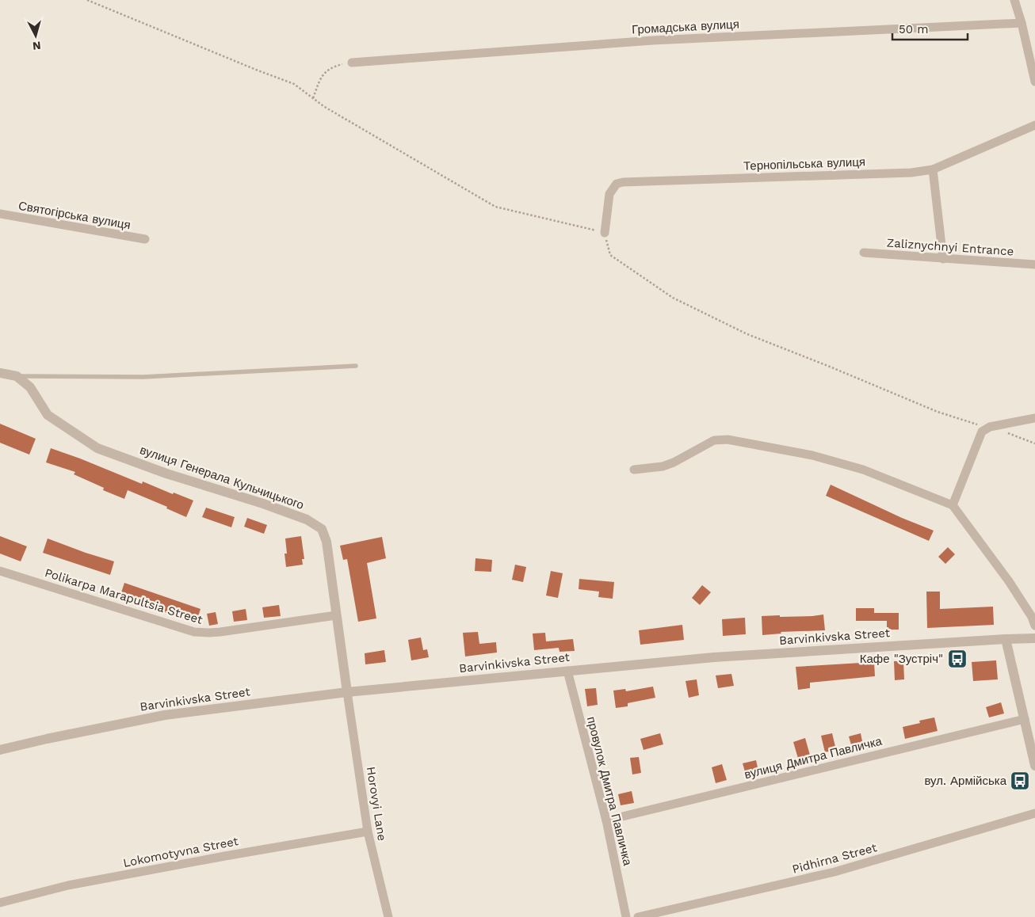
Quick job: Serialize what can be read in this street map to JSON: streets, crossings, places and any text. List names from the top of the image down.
{
  "streets": {
    "street": [
      "Громадська вулиця",
      "Тернопільська вулиця",
      "Святогірська вулиця",
      "Zaliznychnyi Entrance",
      "вулиця Генерала Кульчицького",
      "Polikarpa Marapultsia Street",
      "Barvinkivska Street",
      "вулиця Дмитра Павличка",
      "провулок Дмитра Павличка",
      "Horovyi Lane",
      "Lokomotyvna Street",
      "Pidhirna Street"
    ]
  },
  "crossings": [
    ["вулиця Генерала Кульчицького", "Polikarpa Marapultsia Street"],
    ["вулиця Генерала Кульчицького", "Barvinkivska Street"],
    ["вулиця Генерала Кульчицького", "Horovyi Lane"],
    ["Barvinkivska Street", "провулок Дмитра Павличка"],
    ["Barvinkivska Street", "Horovyi Lane"],
    ["вулиця Дмитра Павличка", "провулок Дмитра Павличка"],
    ["Horovyi Lane", "Lokomotyvna Street"]
  ],
  "places": {
    "bus stop": ["Кафе \"Зустріч\"", "вул. Армійська"]
  },
  "scale_bar": "50 m",
  "north": "bottom"
}
